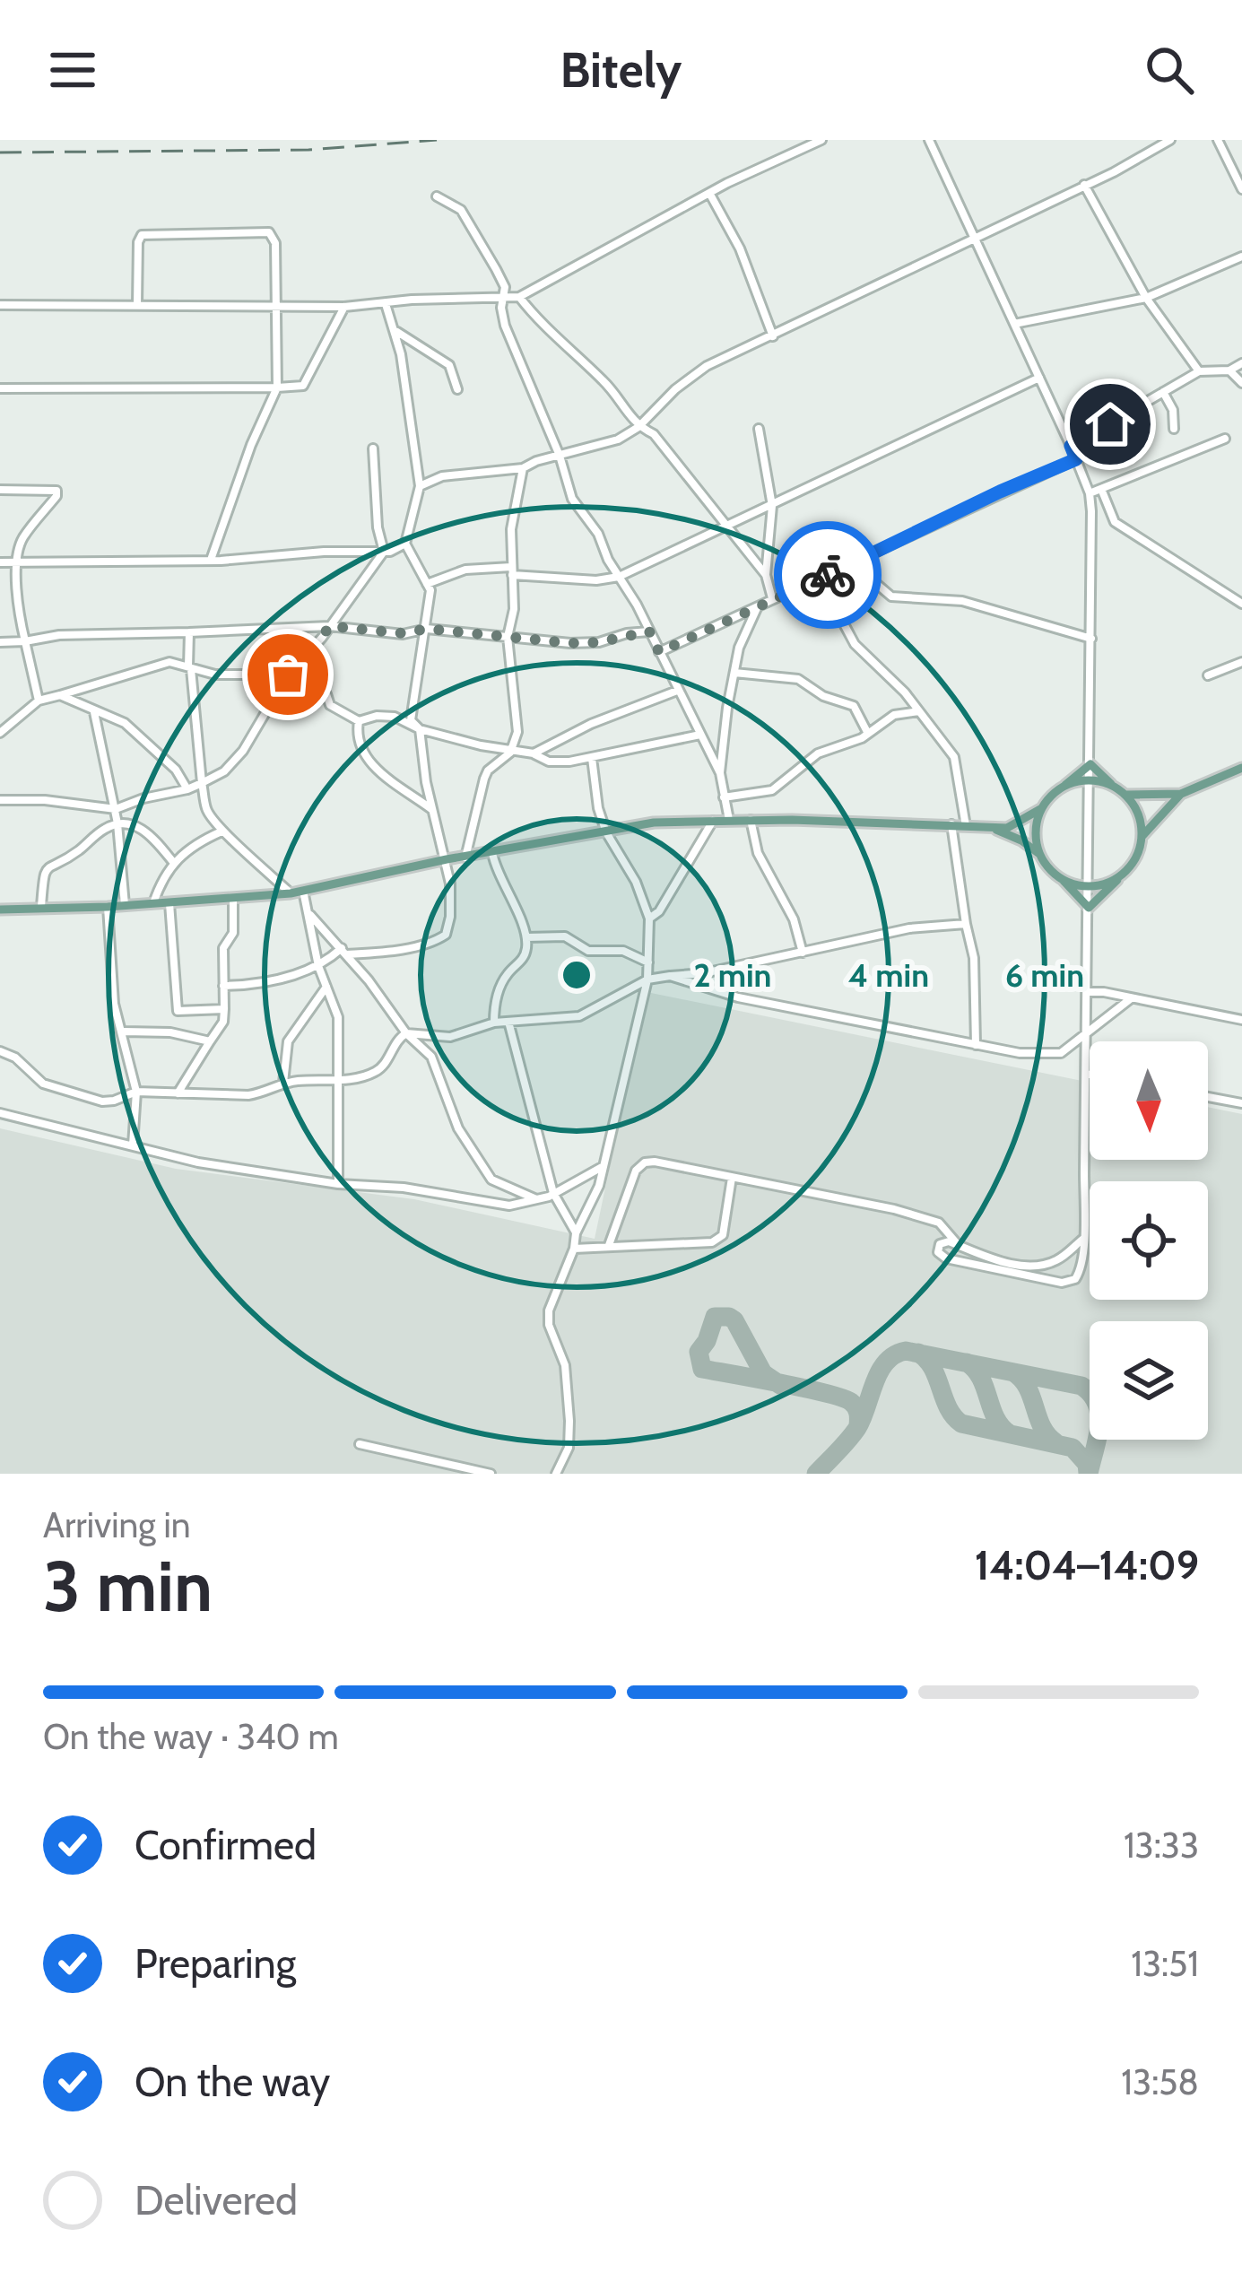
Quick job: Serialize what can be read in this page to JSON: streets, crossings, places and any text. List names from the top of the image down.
{
  "north": "bottom",
  "page": {
    "header": "Bitely",
    "heading": ["3 min", "Arriving in", "14:04–14:09"],
    "bar": "On the way · 340 m",
    "list": [
      ["Confirmed", "13:33"],
      ["Preparing", "13:51"],
      ["On the way", "13:58"],
      "Delivered"
    ]
  },
  "rings": ["2 min", "4 min", "6 min"]
}
